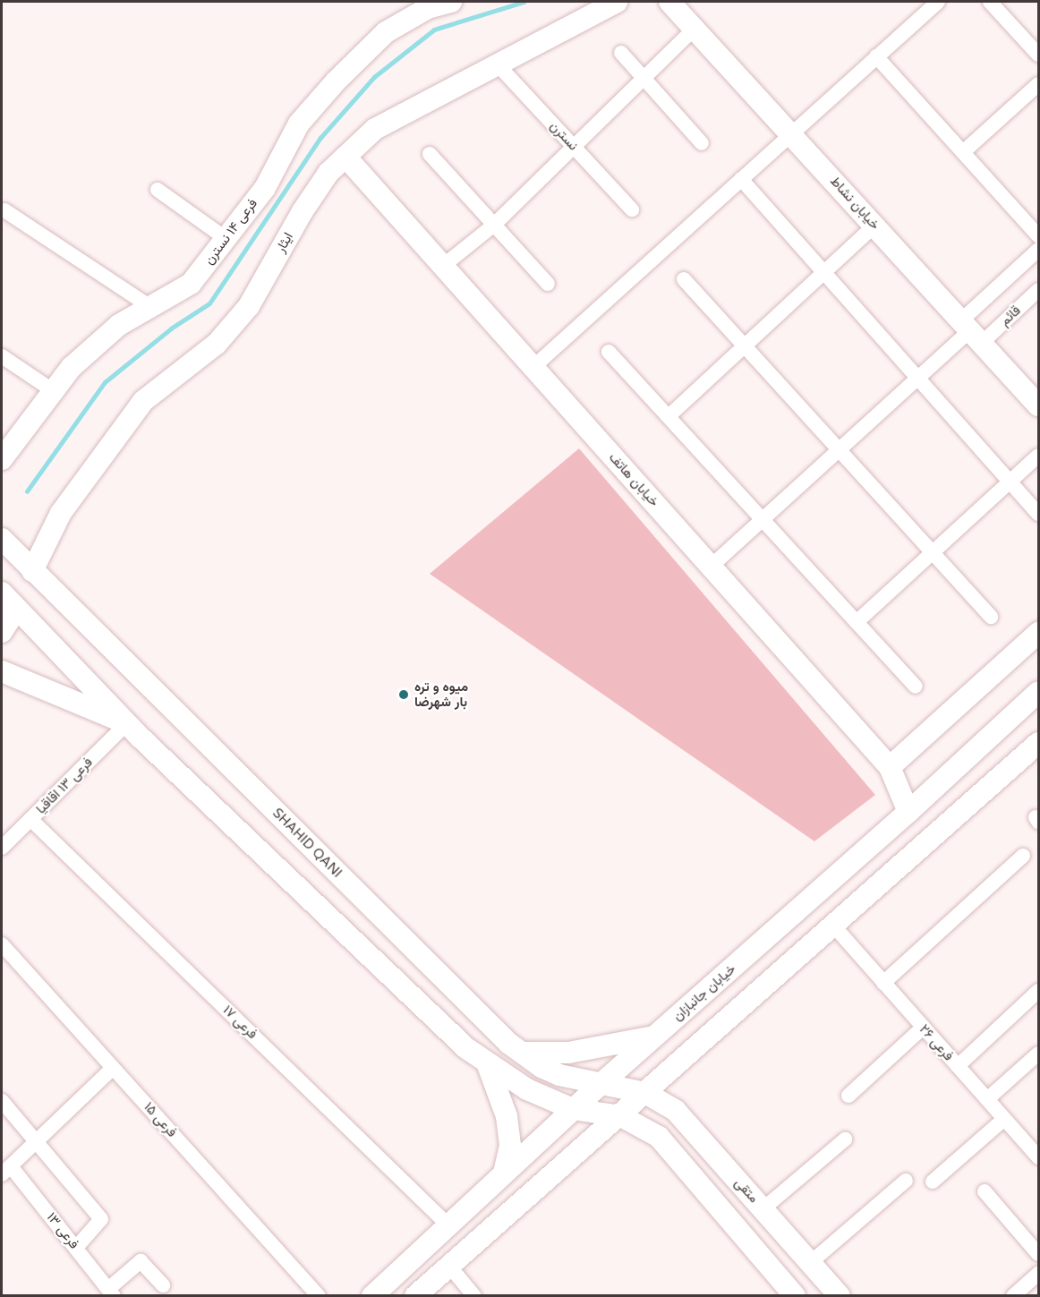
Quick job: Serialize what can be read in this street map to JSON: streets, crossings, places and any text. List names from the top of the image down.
{
  "streets": {
    "main road": [
      "خیابان نشاط",
      "فرعی ۱۴ نسترن",
      "ایثار",
      "خیابان هاتف",
      "SHAHID QANI",
      "خیابان جانبازان",
      "متقی"
    ],
    "street": [
      "نسترن",
      "قائم",
      "فرعی ۱۳ اقاقیا",
      "فرعی ۱۷",
      "فرعی ۲۶",
      "فرعی ۱۵",
      "فرعی ۱۳"
    ]
  },
  "crossings": [
    ["نسترن", "ایثار"],
    ["خیابان نشاط", "قائم"],
    ["ایثار", "خیابان هاتف"],
    ["ایثار", "SHAHID QANI"],
    ["خیابان هاتف", "خیابان جانبازان"],
    ["فرعی ۱۳ اقاقیا", "فرعی ۱۷"],
    ["SHAHID QANI", "خیابان جانبازان"],
    ["SHAHID QANI", "متقی"],
    ["خیابان جانبازان", "فرعی ۱۷"]
  ],
  "places": ["میوه و تره بار شهرضا"]
}
